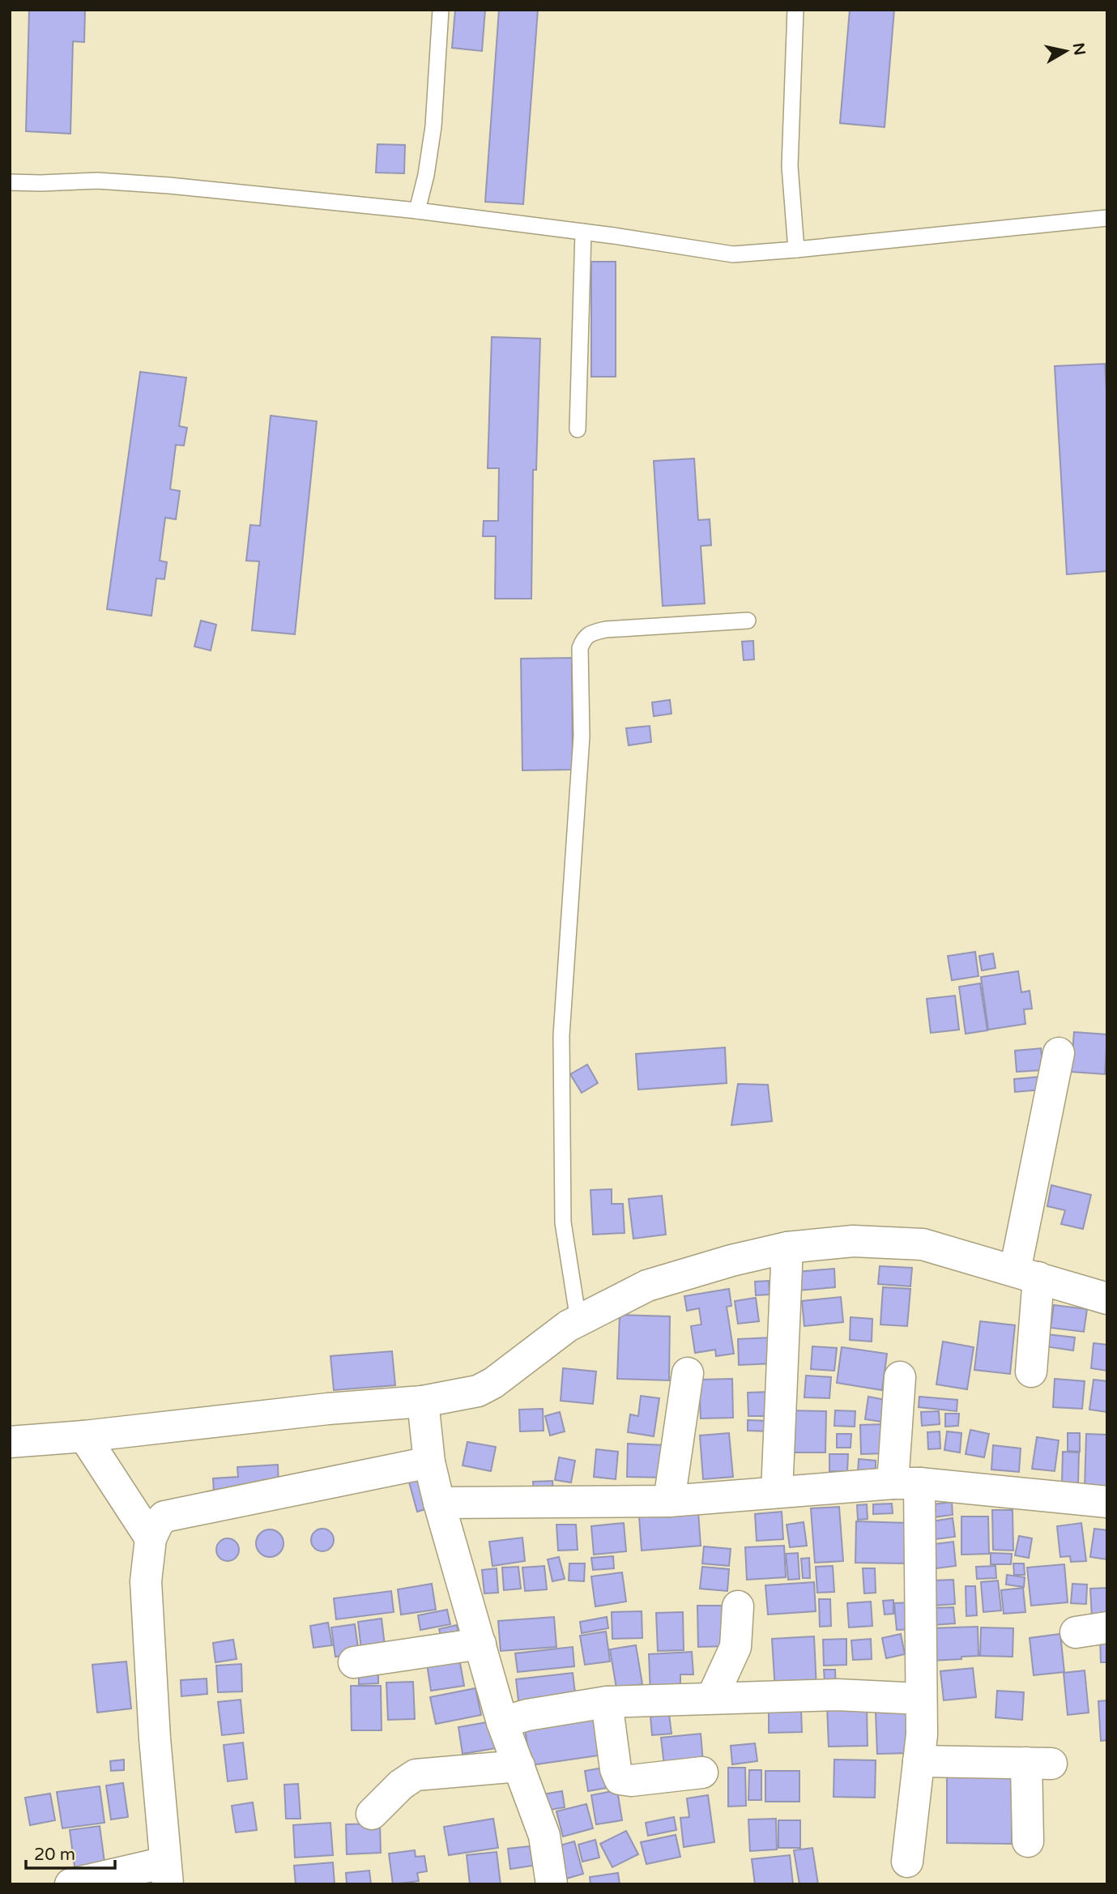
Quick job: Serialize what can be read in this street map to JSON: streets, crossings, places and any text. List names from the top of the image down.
{
  "scale_bar": "20 m",
  "north": "right"
}
